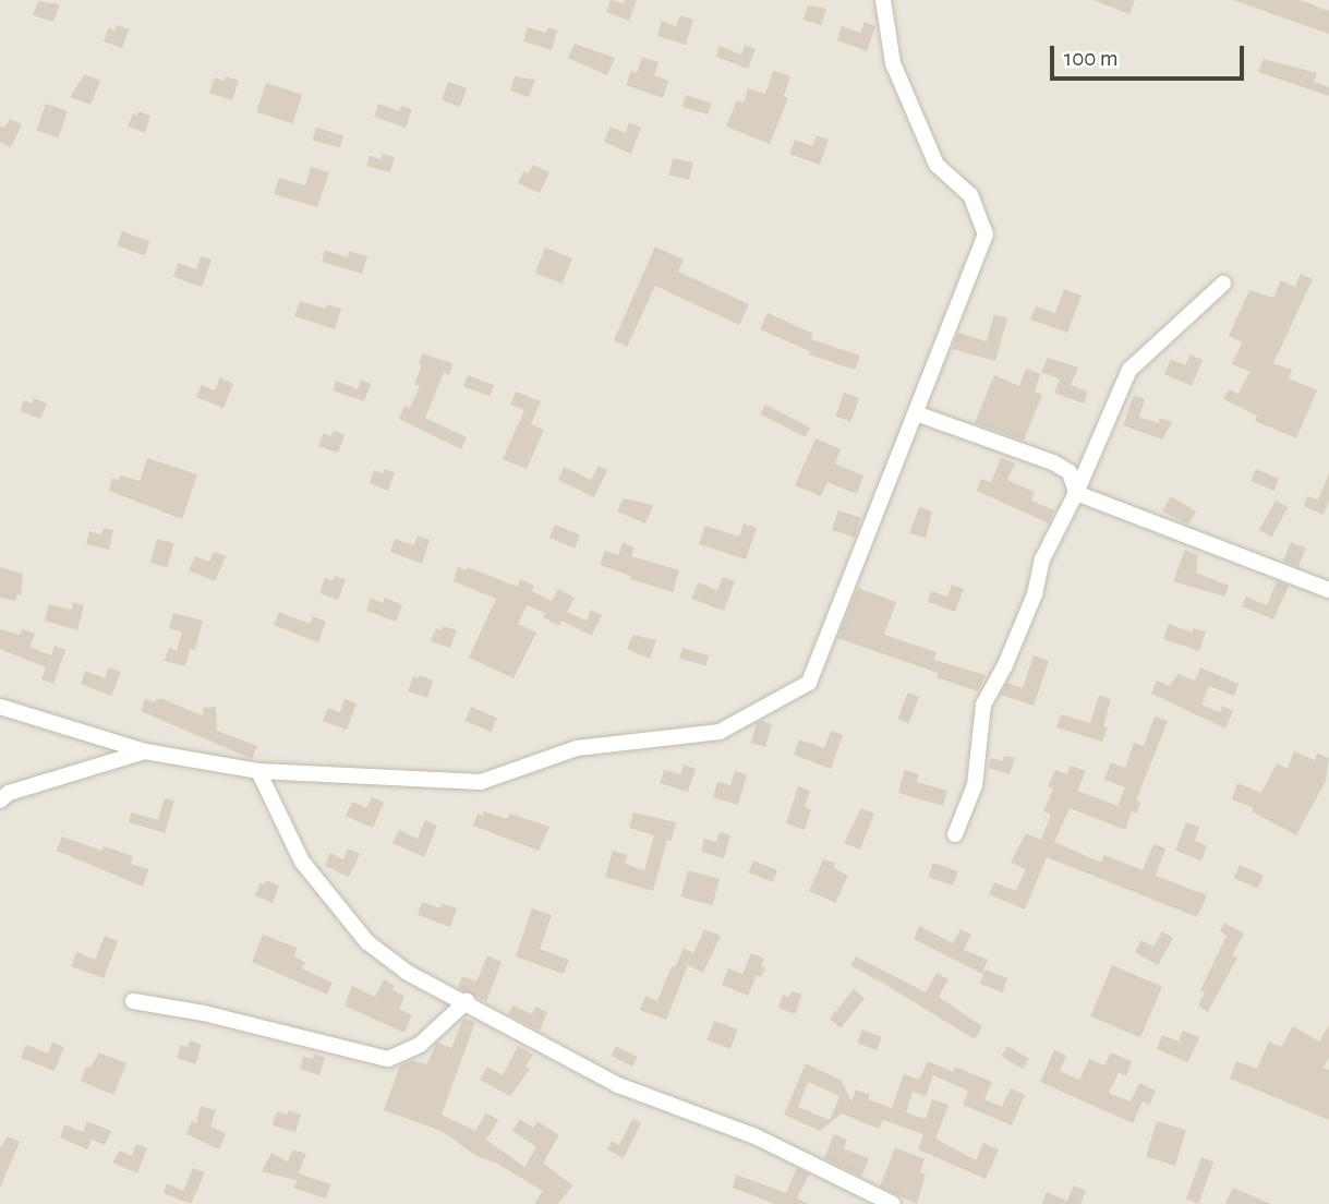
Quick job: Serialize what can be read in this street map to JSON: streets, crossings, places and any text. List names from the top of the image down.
{
  "scale_bar": "100 m"
}
